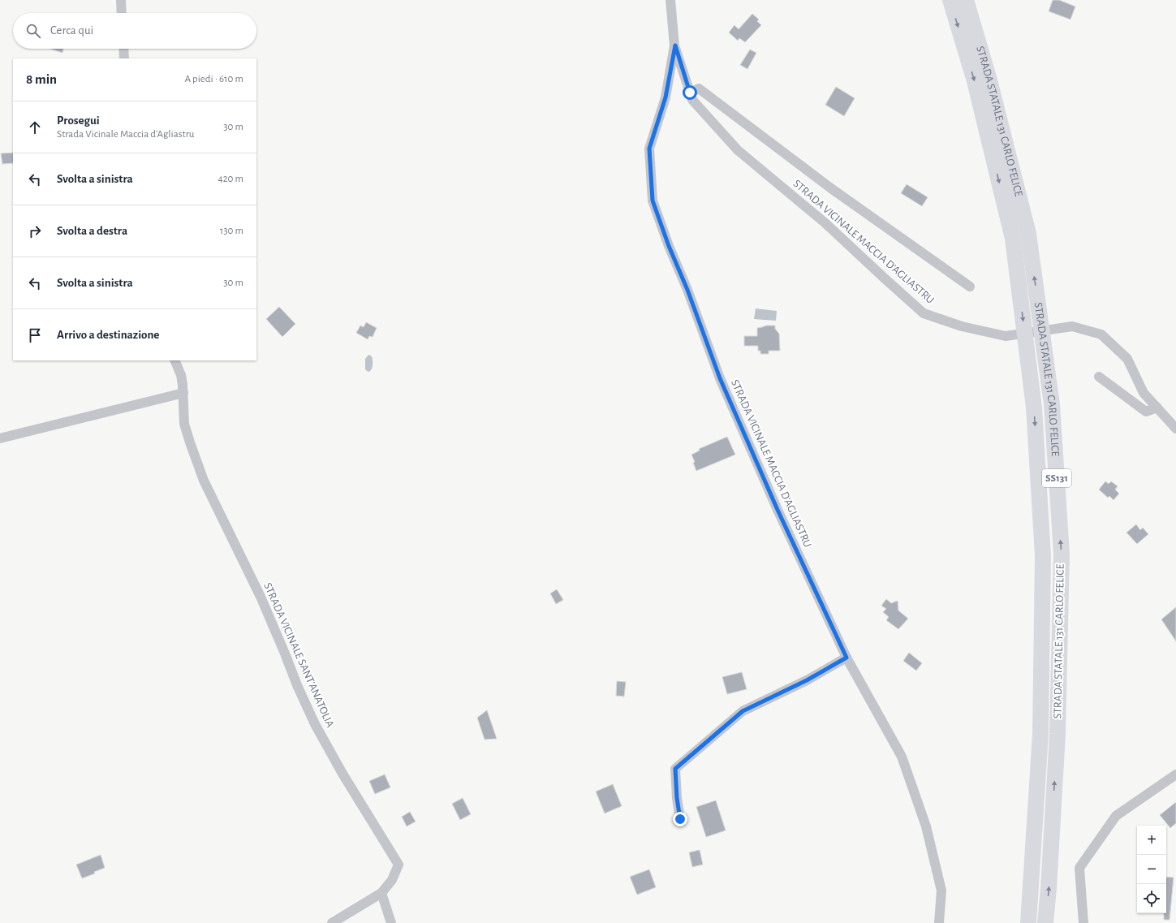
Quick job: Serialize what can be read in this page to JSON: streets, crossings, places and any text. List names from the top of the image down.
{
  "streets": {
    "highway": ["STRADA STATALE 131 CARLO FELICE", "SS131"],
    "street": ["STRADA VICINALE MACCIA D'AGLIASTRU", "STRADA VICINALE SANT'ANATOLIA"]
  },
  "page": {
    "search": "Cerca qui",
    "heading": ["8 min", "A piedi · 610 m"],
    "list": [
      ["Prosegui", "Strada Vicinale Maccia d'Agliastru", "30 m"],
      ["Svolta a sinistra", "420 m"],
      ["Svolta a destra", "130 m"],
      ["Svolta a sinistra", "30 m"],
      "Arrivo a destinazione"
    ],
    "map_buttons": ["+", "−"]
  }
}
